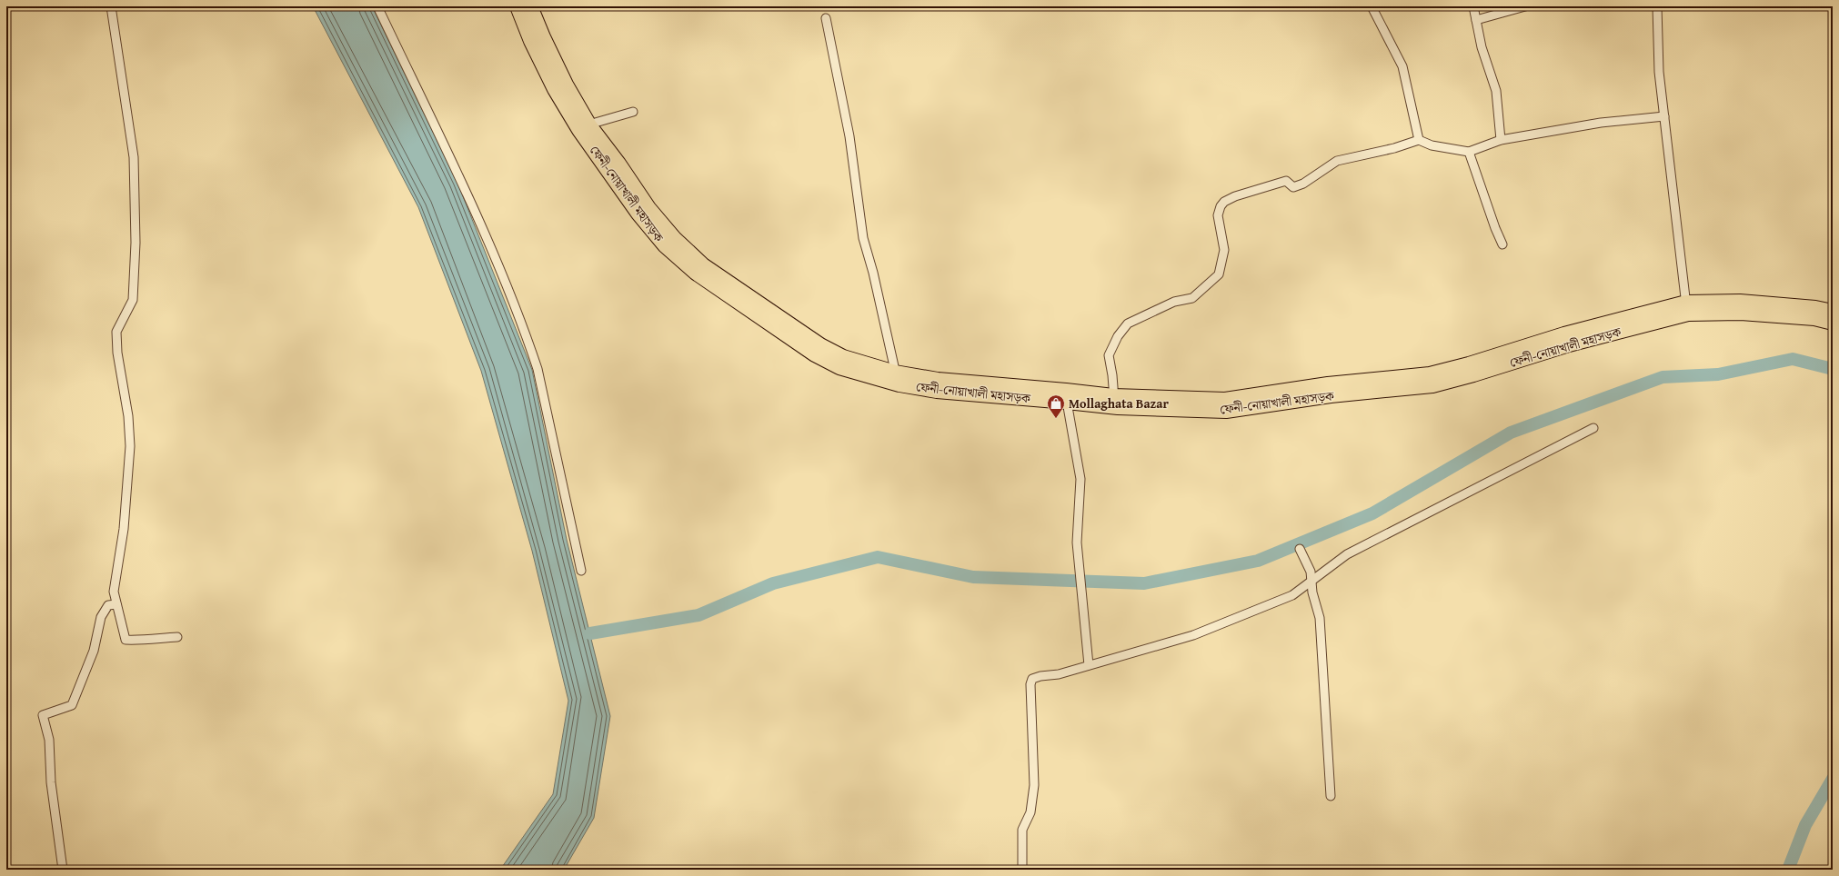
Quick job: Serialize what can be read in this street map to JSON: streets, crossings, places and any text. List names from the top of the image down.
{
  "streets": {
    "highway": ["ফেনী-নোয়াখালী মহাসড়ক"]
  },
  "places": {
    "shop": ["Mollaghata Bazar"]
  }
}
